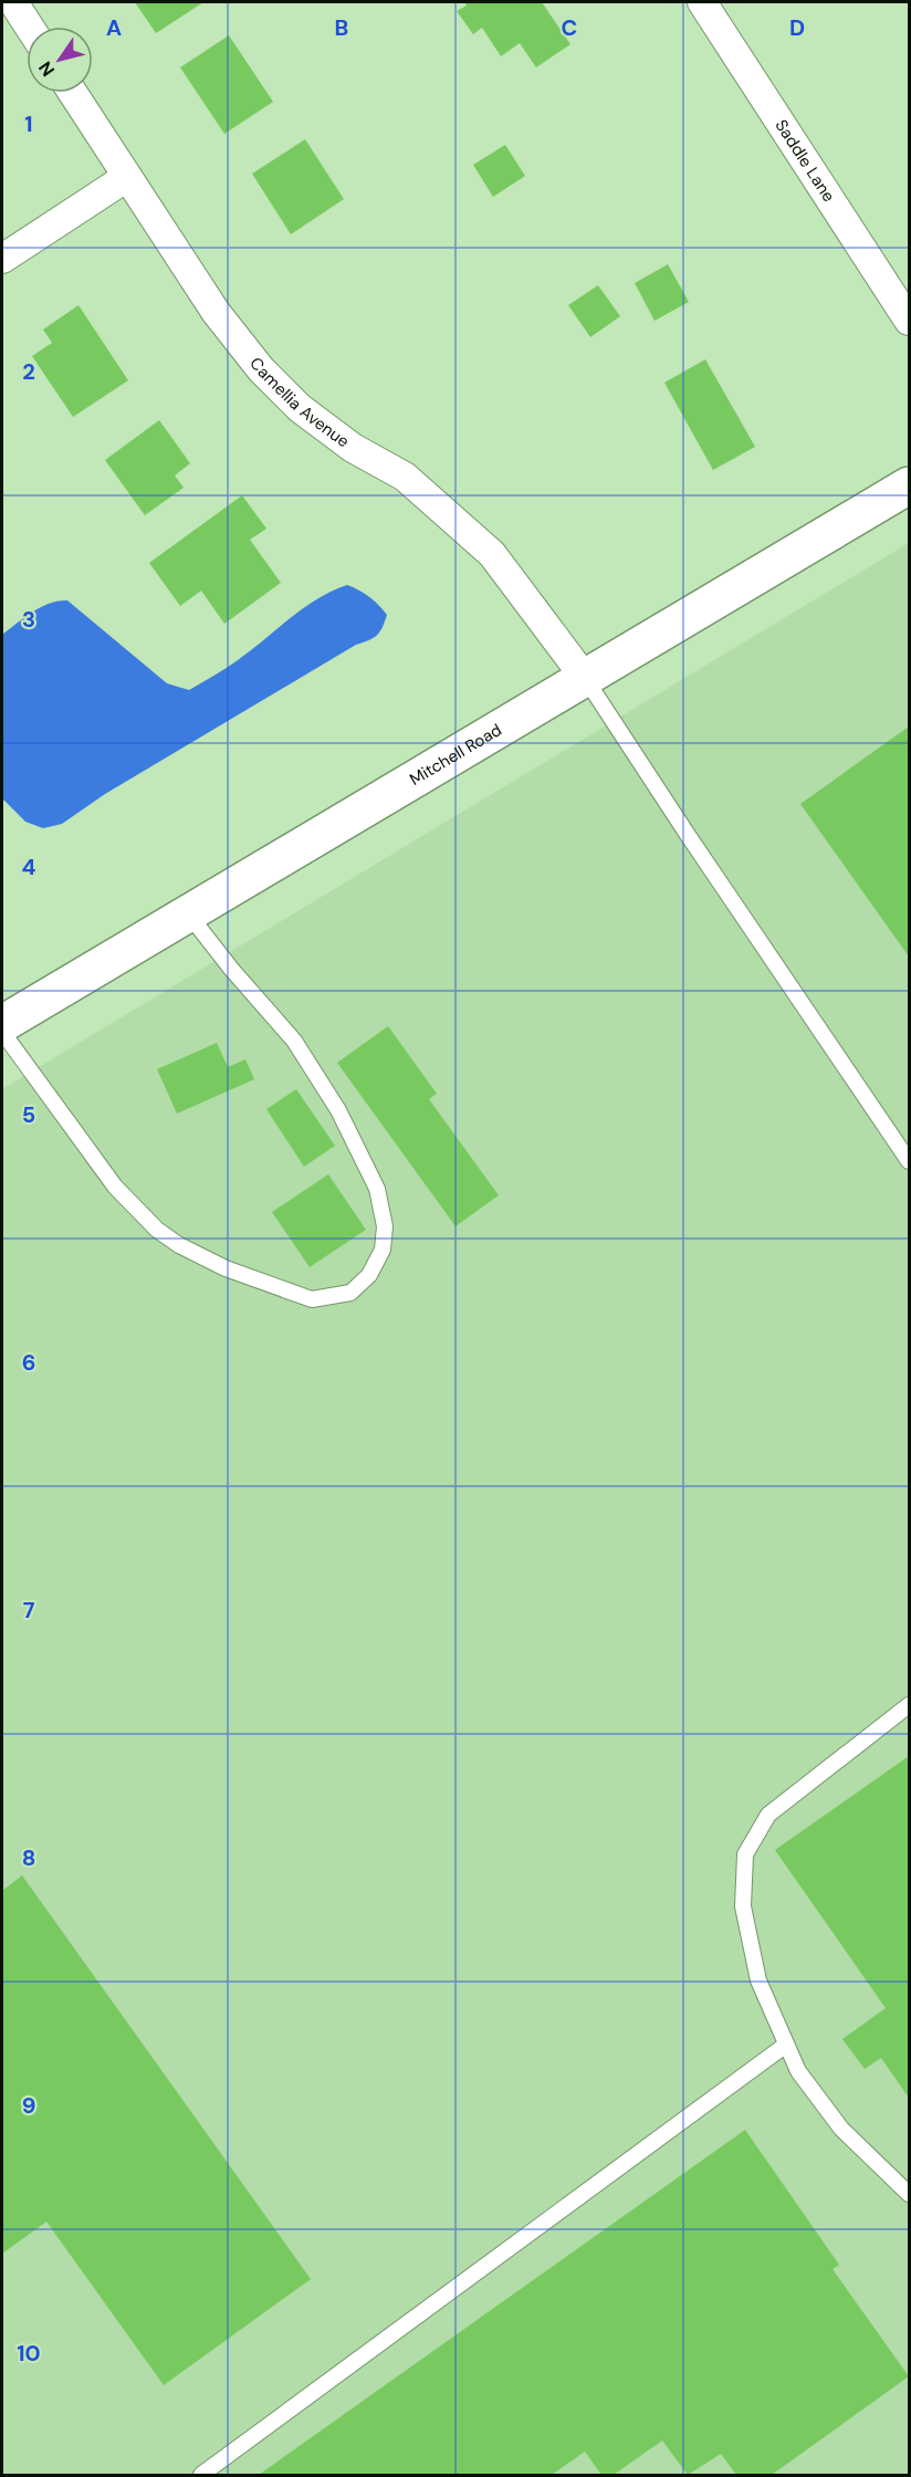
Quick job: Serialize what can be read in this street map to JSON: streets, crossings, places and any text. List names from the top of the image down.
{
  "streets": {
    "street": ["Saddle Lane", "Camellia Avenue", "Mitchell Road"]
  },
  "crossings": [
    ["Camellia Avenue", "Mitchell Road"]
  ],
  "north": "bottom left",
  "grid": {
    "columns": [
      "A",
      "B",
      "C",
      "D"
    ],
    "rows": [
      "1",
      "2",
      "3",
      "4",
      "5",
      "6",
      "7",
      "8",
      "9",
      "10"
    ]
  }
}
